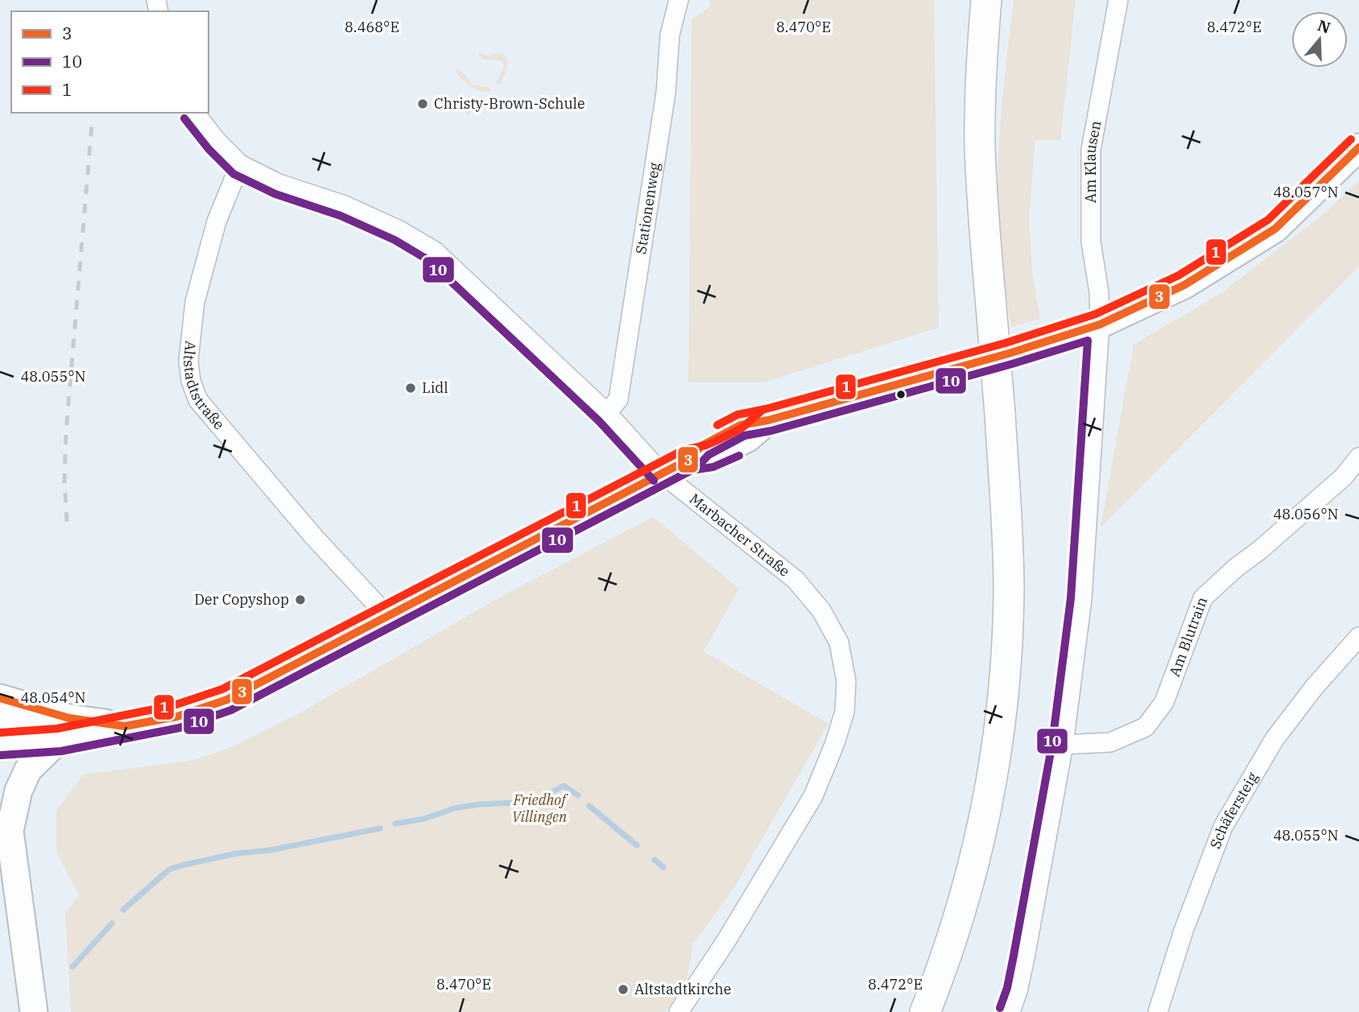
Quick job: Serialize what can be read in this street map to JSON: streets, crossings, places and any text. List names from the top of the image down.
{
  "streets": {
    "street": [
      "Am Klausen",
      "Stationenweg",
      "Altstadtstraße",
      "Marbacher Straße",
      "Am Blutrain",
      "Schäfersteig"
    ]
  },
  "crossings": [
    ["Am Klausen", "Am Blutrain"],
    ["Stationenweg", "Marbacher Straße"],
    ["Altstadtstraße", "Marbacher Straße"]
  ],
  "parks": ["Friedhof Villingen"],
  "places": [
    "Christy-Brown-Schule",
    "Lidl",
    "Der Copyshop",
    "Altstadtkirche"
  ],
  "lines": ["transit line 10", "transit line 1", "transit line 3"],
  "legend": ["3", "10", "1"],
  "north": "top",
  "coordinates": [
    "8.468°E",
    "8.470°E",
    "8.472°E",
    "48.057°N",
    "48.055°N",
    "48.056°N",
    "48.054°N"
  ]
}
